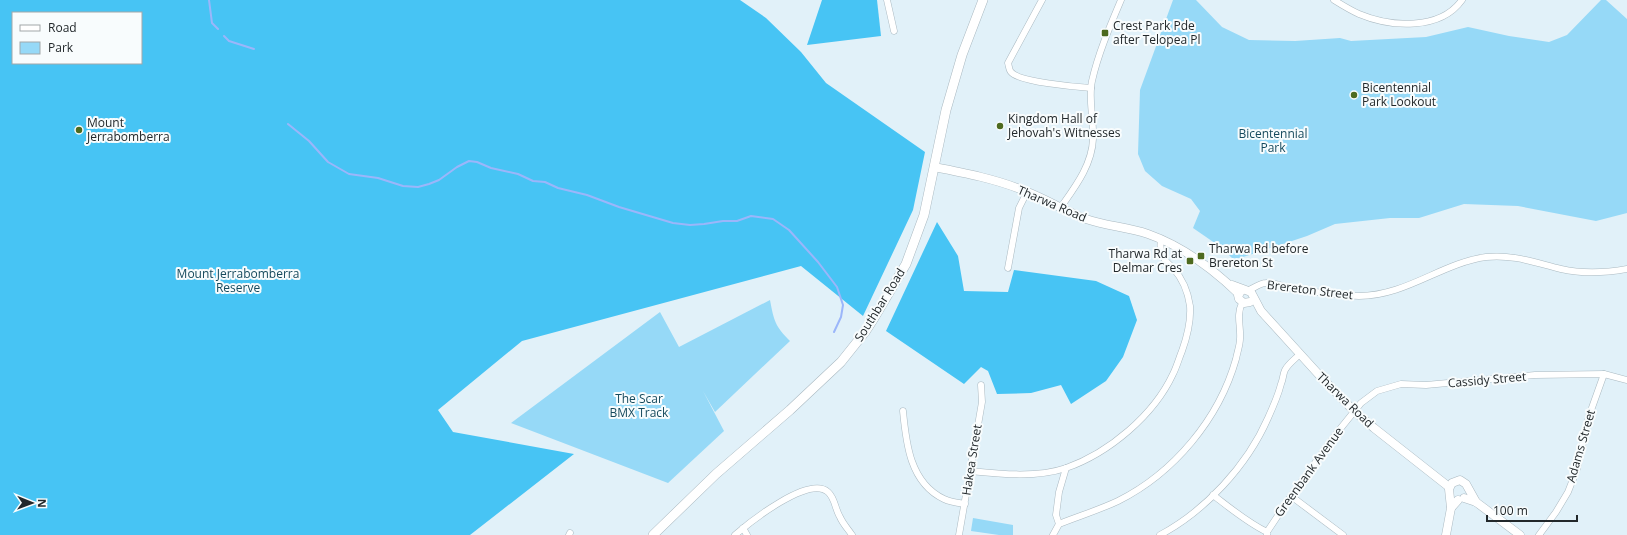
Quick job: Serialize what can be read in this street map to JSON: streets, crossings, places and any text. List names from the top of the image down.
{
  "streets": {
    "main road": ["Southbar Road"],
    "street": [
      "Tharwa Road",
      "Brereton Street",
      "Cassidy Street",
      "Adams Street",
      "Hakea Street",
      "Greenbank Avenue"
    ]
  },
  "crossings": [
    ["Tharwa Road", "Brereton Street"],
    ["Tharwa Road", "Southbar Road"],
    ["Tharwa Road", "Cassidy Street"],
    ["Tharwa Road", "Greenbank Avenue"],
    ["Cassidy Street", "Adams Street"],
    ["Cassidy Street", "Greenbank Avenue"]
  ],
  "parks": ["Bicentennial Park", "Mount Jerrabomberra Reserve", "The Scar BMX Track"],
  "places": {
    "transit": ["Crest Park Pde after Telopea Pl", "Tharwa Rd before Brereton St", "Tharwa Rd at Delmar Cres"],
    "other": ["Bicentennial Park Lookout", "Kingdom Hall of Jehovah's Witnesses", "Mount Jerrabomberra"]
  },
  "legend": ["Road", "Park"],
  "scale_bar": "100 m",
  "north": "right"
}
